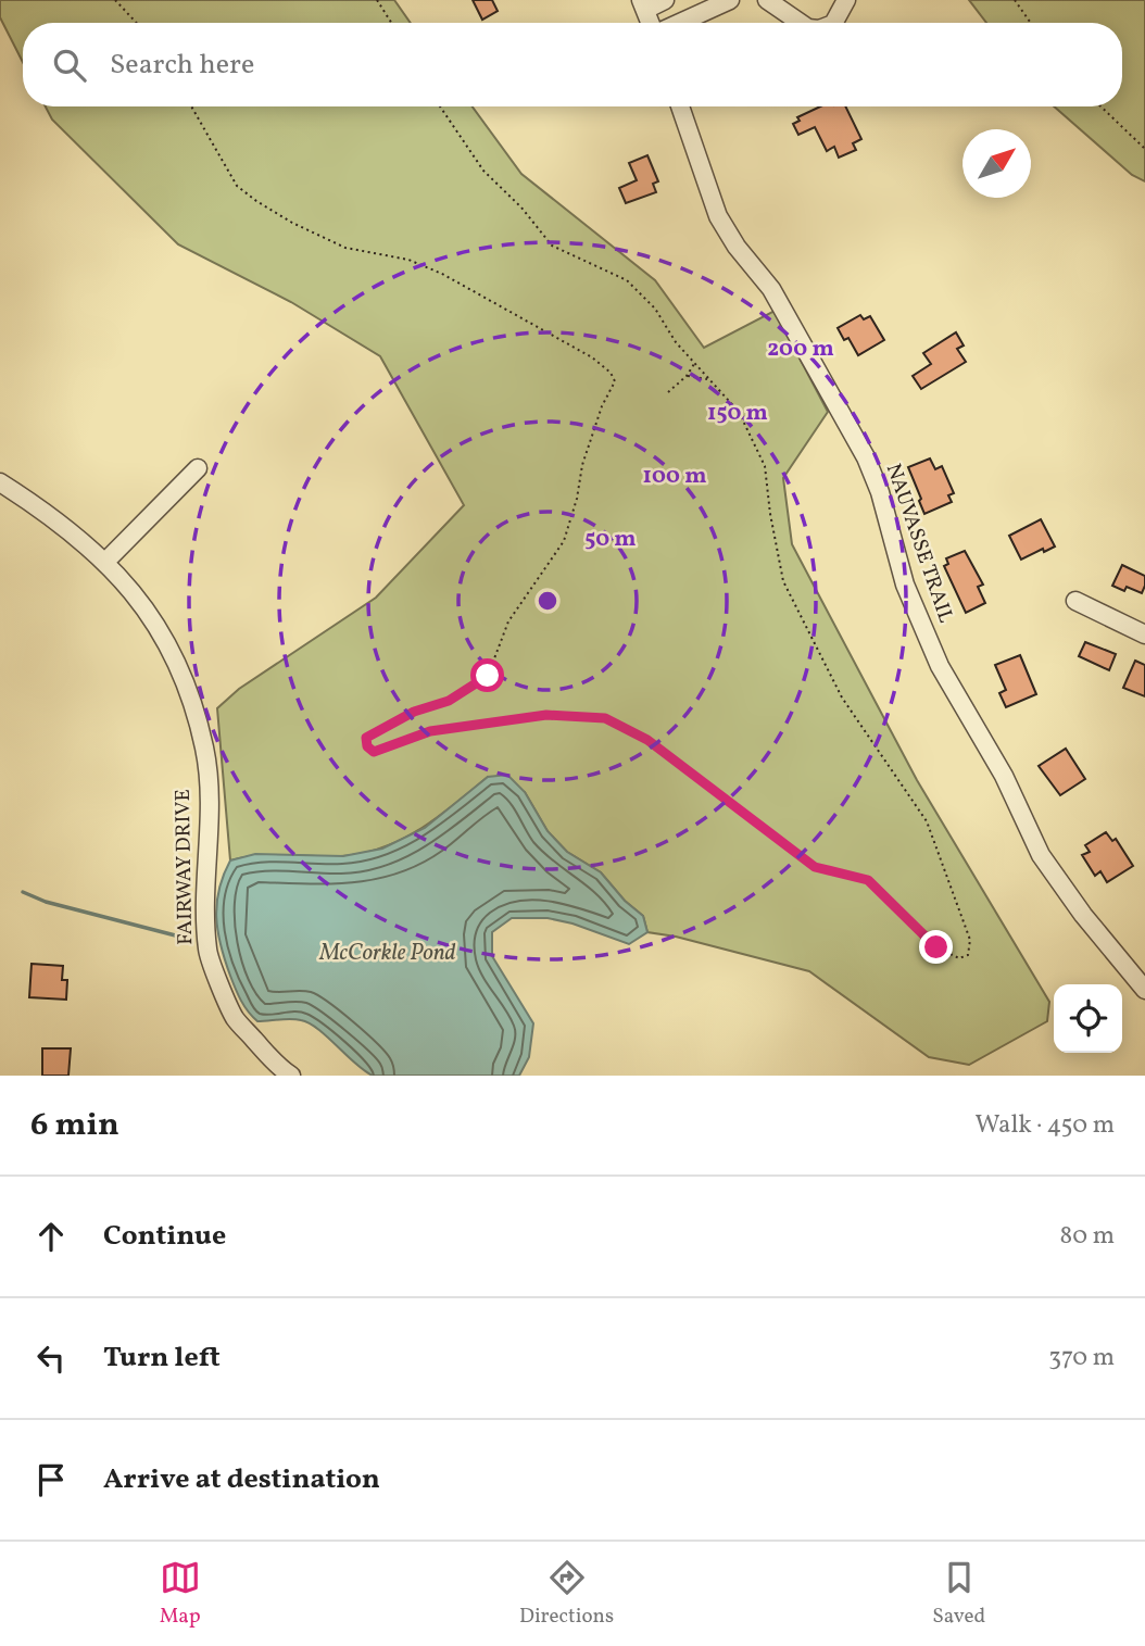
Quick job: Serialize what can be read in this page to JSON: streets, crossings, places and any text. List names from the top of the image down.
{
  "streets": {
    "street": ["NAUVASSE TRAIL", "FAIRWAY DRIVE"]
  },
  "water": ["McCorkle Pond"],
  "north": "top right",
  "page": {
    "search": "Search here",
    "heading": ["6 min", "Walk · 450 m"],
    "list": [
      ["Continue", "80 m"],
      ["Turn left", "370 m"],
      "Arrive at destination"
    ],
    "nav": ["Map", "Directions", "Saved"]
  },
  "rings": [
    "200 m",
    "150 m",
    "100 m",
    "50 m"
  ]
}
